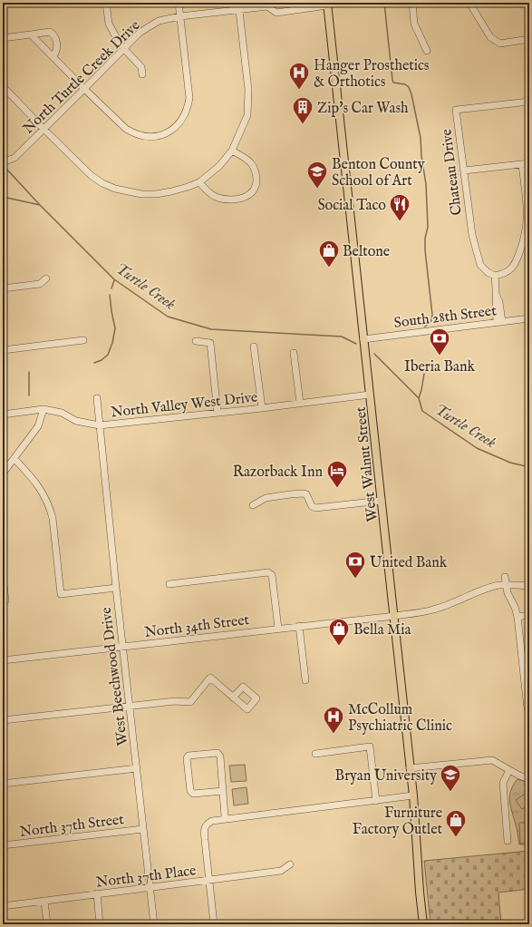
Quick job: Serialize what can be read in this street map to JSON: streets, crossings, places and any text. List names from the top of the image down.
{
  "streets": {
    "main road": ["West Walnut Street"],
    "street": [
      "North Turtle Creek Drive",
      "Chateau Drive",
      "South 28th Street",
      "North Valley West Drive",
      "North 34th Street",
      "West Beechwood Drive",
      "North 37th Street",
      "North 37th Place"
    ]
  },
  "crossings": [
    ["North Turtle Creek Drive", "West Walnut Street"],
    ["South 28th Street", "West Walnut Street"],
    ["North Valley West Drive", "West Walnut Street"],
    ["North Valley West Drive", "West Beechwood Drive"],
    ["West Walnut Street", "North 34th Street"],
    ["North 34th Street", "West Beechwood Drive"],
    ["West Beechwood Drive", "North 37th Street"],
    ["West Beechwood Drive", "North 37th Place"]
  ],
  "water": ["Turtle Creek"],
  "places": {
    "hospital": ["Hanger Prosthetics & Orthotics", "McCollum Psychiatric Clinic"],
    "building": ["Zip's Car Wash"],
    "school or university": ["Benton County School of Art", "Bryan University"],
    "restaurant": ["Social Taco"],
    "shop": ["Beltone", "Bella Mia", "Furniture Factory Outlet"],
    "bank": ["Iberia Bank", "United Bank"],
    "hotel": ["Razorback Inn"]
  }
}
